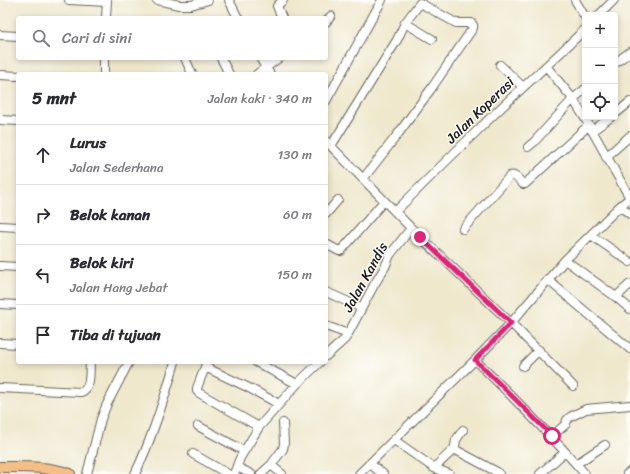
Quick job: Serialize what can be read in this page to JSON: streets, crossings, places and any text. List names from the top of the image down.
{
  "streets": {
    "street": ["Jalan Koperasi", "Jalan Kandis"]
  },
  "page": {
    "map_buttons": ["+", "−"],
    "search": "Cari di sini",
    "heading": ["5 mnt", "Jalan kaki · 340 m"],
    "list": [
      ["Lurus", "Jalan Sederhana", "130 m"],
      ["Belok kanan", "60 m"],
      ["Belok kiri", "Jalan Hang Jebat", "150 m"],
      "Tiba di tujuan"
    ]
  }
}
